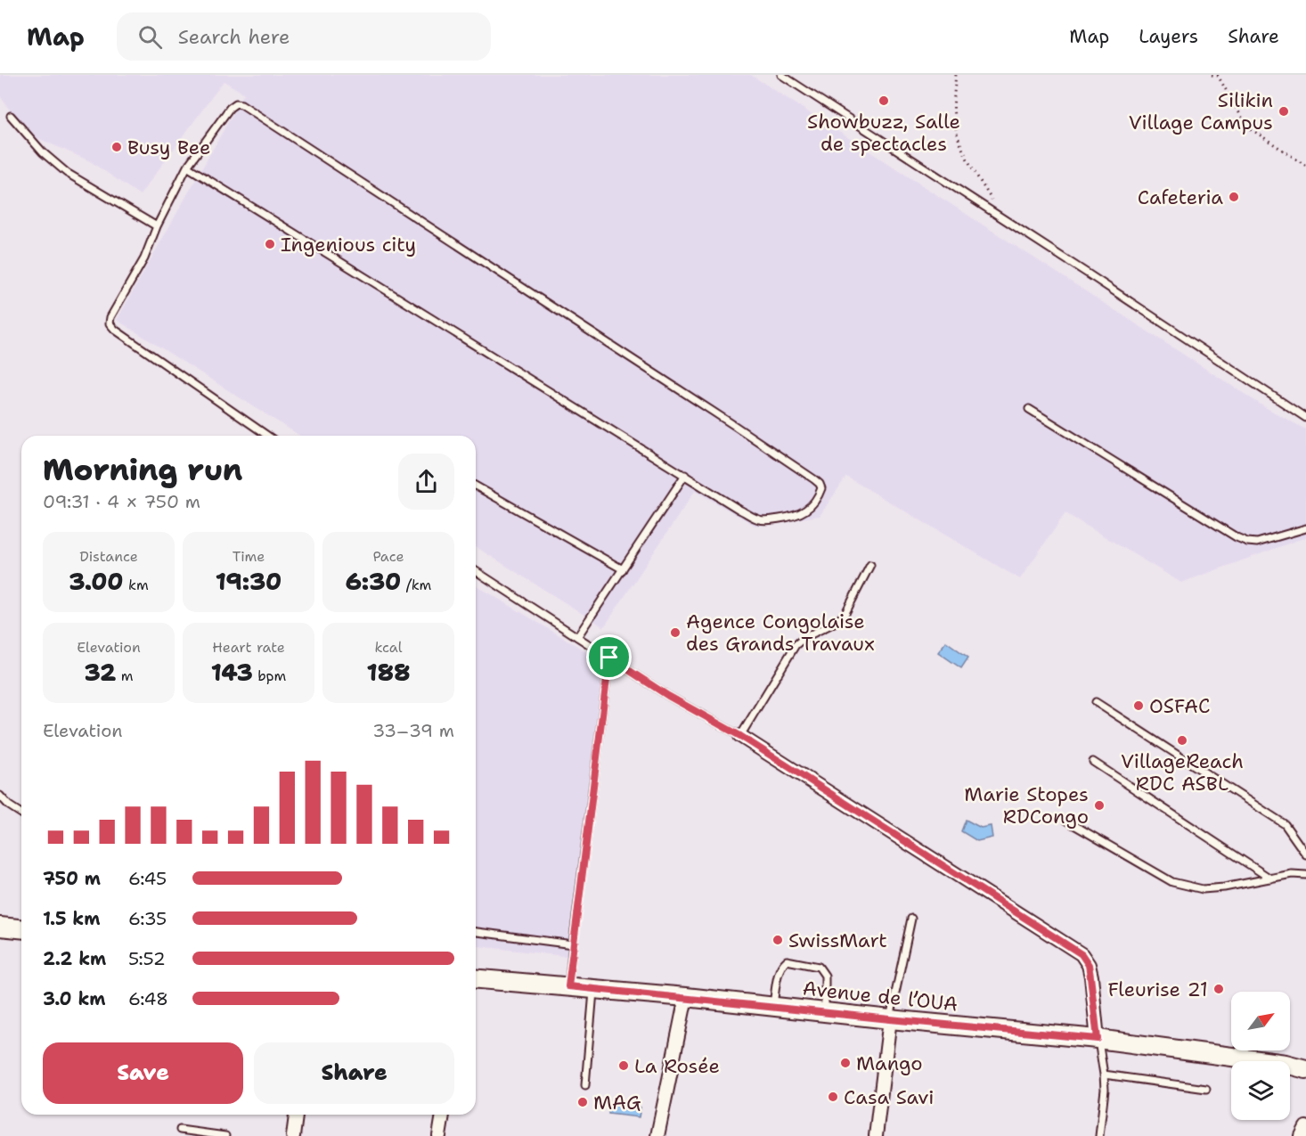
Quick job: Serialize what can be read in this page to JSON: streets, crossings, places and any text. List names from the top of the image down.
{
  "streets": {
    "main road": ["Avenue de l’OUA"]
  },
  "places": [
    "Showbuzz, Salle de spectacles",
    "Silikin Village Campus",
    "Busy Bee",
    "Cafeteria",
    "Ingenious city",
    "Agence Congolaise des Grands Travaux",
    "OSFAC",
    "VillageReach RDC ASBL",
    "Marie Stopes RDCongo",
    "SwissMart",
    "Fleurise 21",
    "Mango",
    "La Rosée",
    "Casa Savi",
    "MAG"
  ],
  "north": "top right",
  "page": {
    "header": "Map",
    "search": "Search here",
    "nav": ["Map", "Layers", "Share"],
    "heading": ["Morning run", "09:31 · 4 × 750 m"],
    "stats": [
      ["Distance", "3.00 km"],
      ["Time", "19:30"],
      ["Pace", "6:30 /km"],
      ["Elevation", "32 m"],
      ["Heart rate", "143 bpm"],
      ["kcal", "188"]
    ],
    "chart": ["Elevation", "33–39 m"],
    "list": [
      {
        "name": "750 m",
        "note": "6:45"
      },
      {
        "name": "1.5 km",
        "note": "6:35"
      },
      {
        "name": "2.2 km",
        "note": "5:52"
      },
      {
        "name": "3.0 km",
        "note": "6:48"
      }
    ],
    "buttons": ["Save", "Share"]
  }
}
